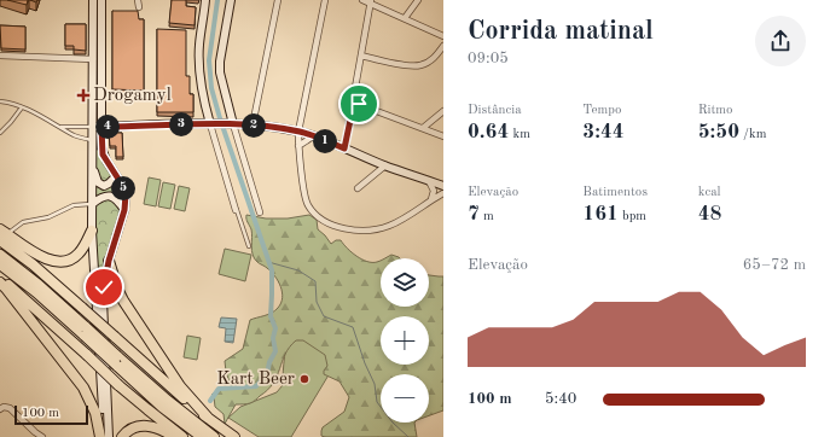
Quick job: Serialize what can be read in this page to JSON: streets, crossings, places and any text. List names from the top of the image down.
{
  "places": {
    "health": ["Drogamyl"],
    "other": ["Kart Beer"]
  },
  "scale_bar": "100 m",
  "page": {
    "heading": ["Corrida matinal", "09:05"],
    "stats": [
      ["Distância", "0.64 km"],
      ["Tempo", "3:44"],
      ["Ritmo", "5:50 /km"],
      ["Elevação", "7 m"],
      ["Batimentos", "161 bpm"],
      ["kcal", "48"]
    ],
    "pins": [
      "3",
      "2",
      "4",
      "1",
      "5"
    ],
    "chart": ["Elevação", "65–72 m"],
    "map_buttons": ["+", "−"],
    "list": [
      {
        "name": "100 m",
        "note": "5:40"
      }
    ],
    "scale": "100 m"
  }
}
